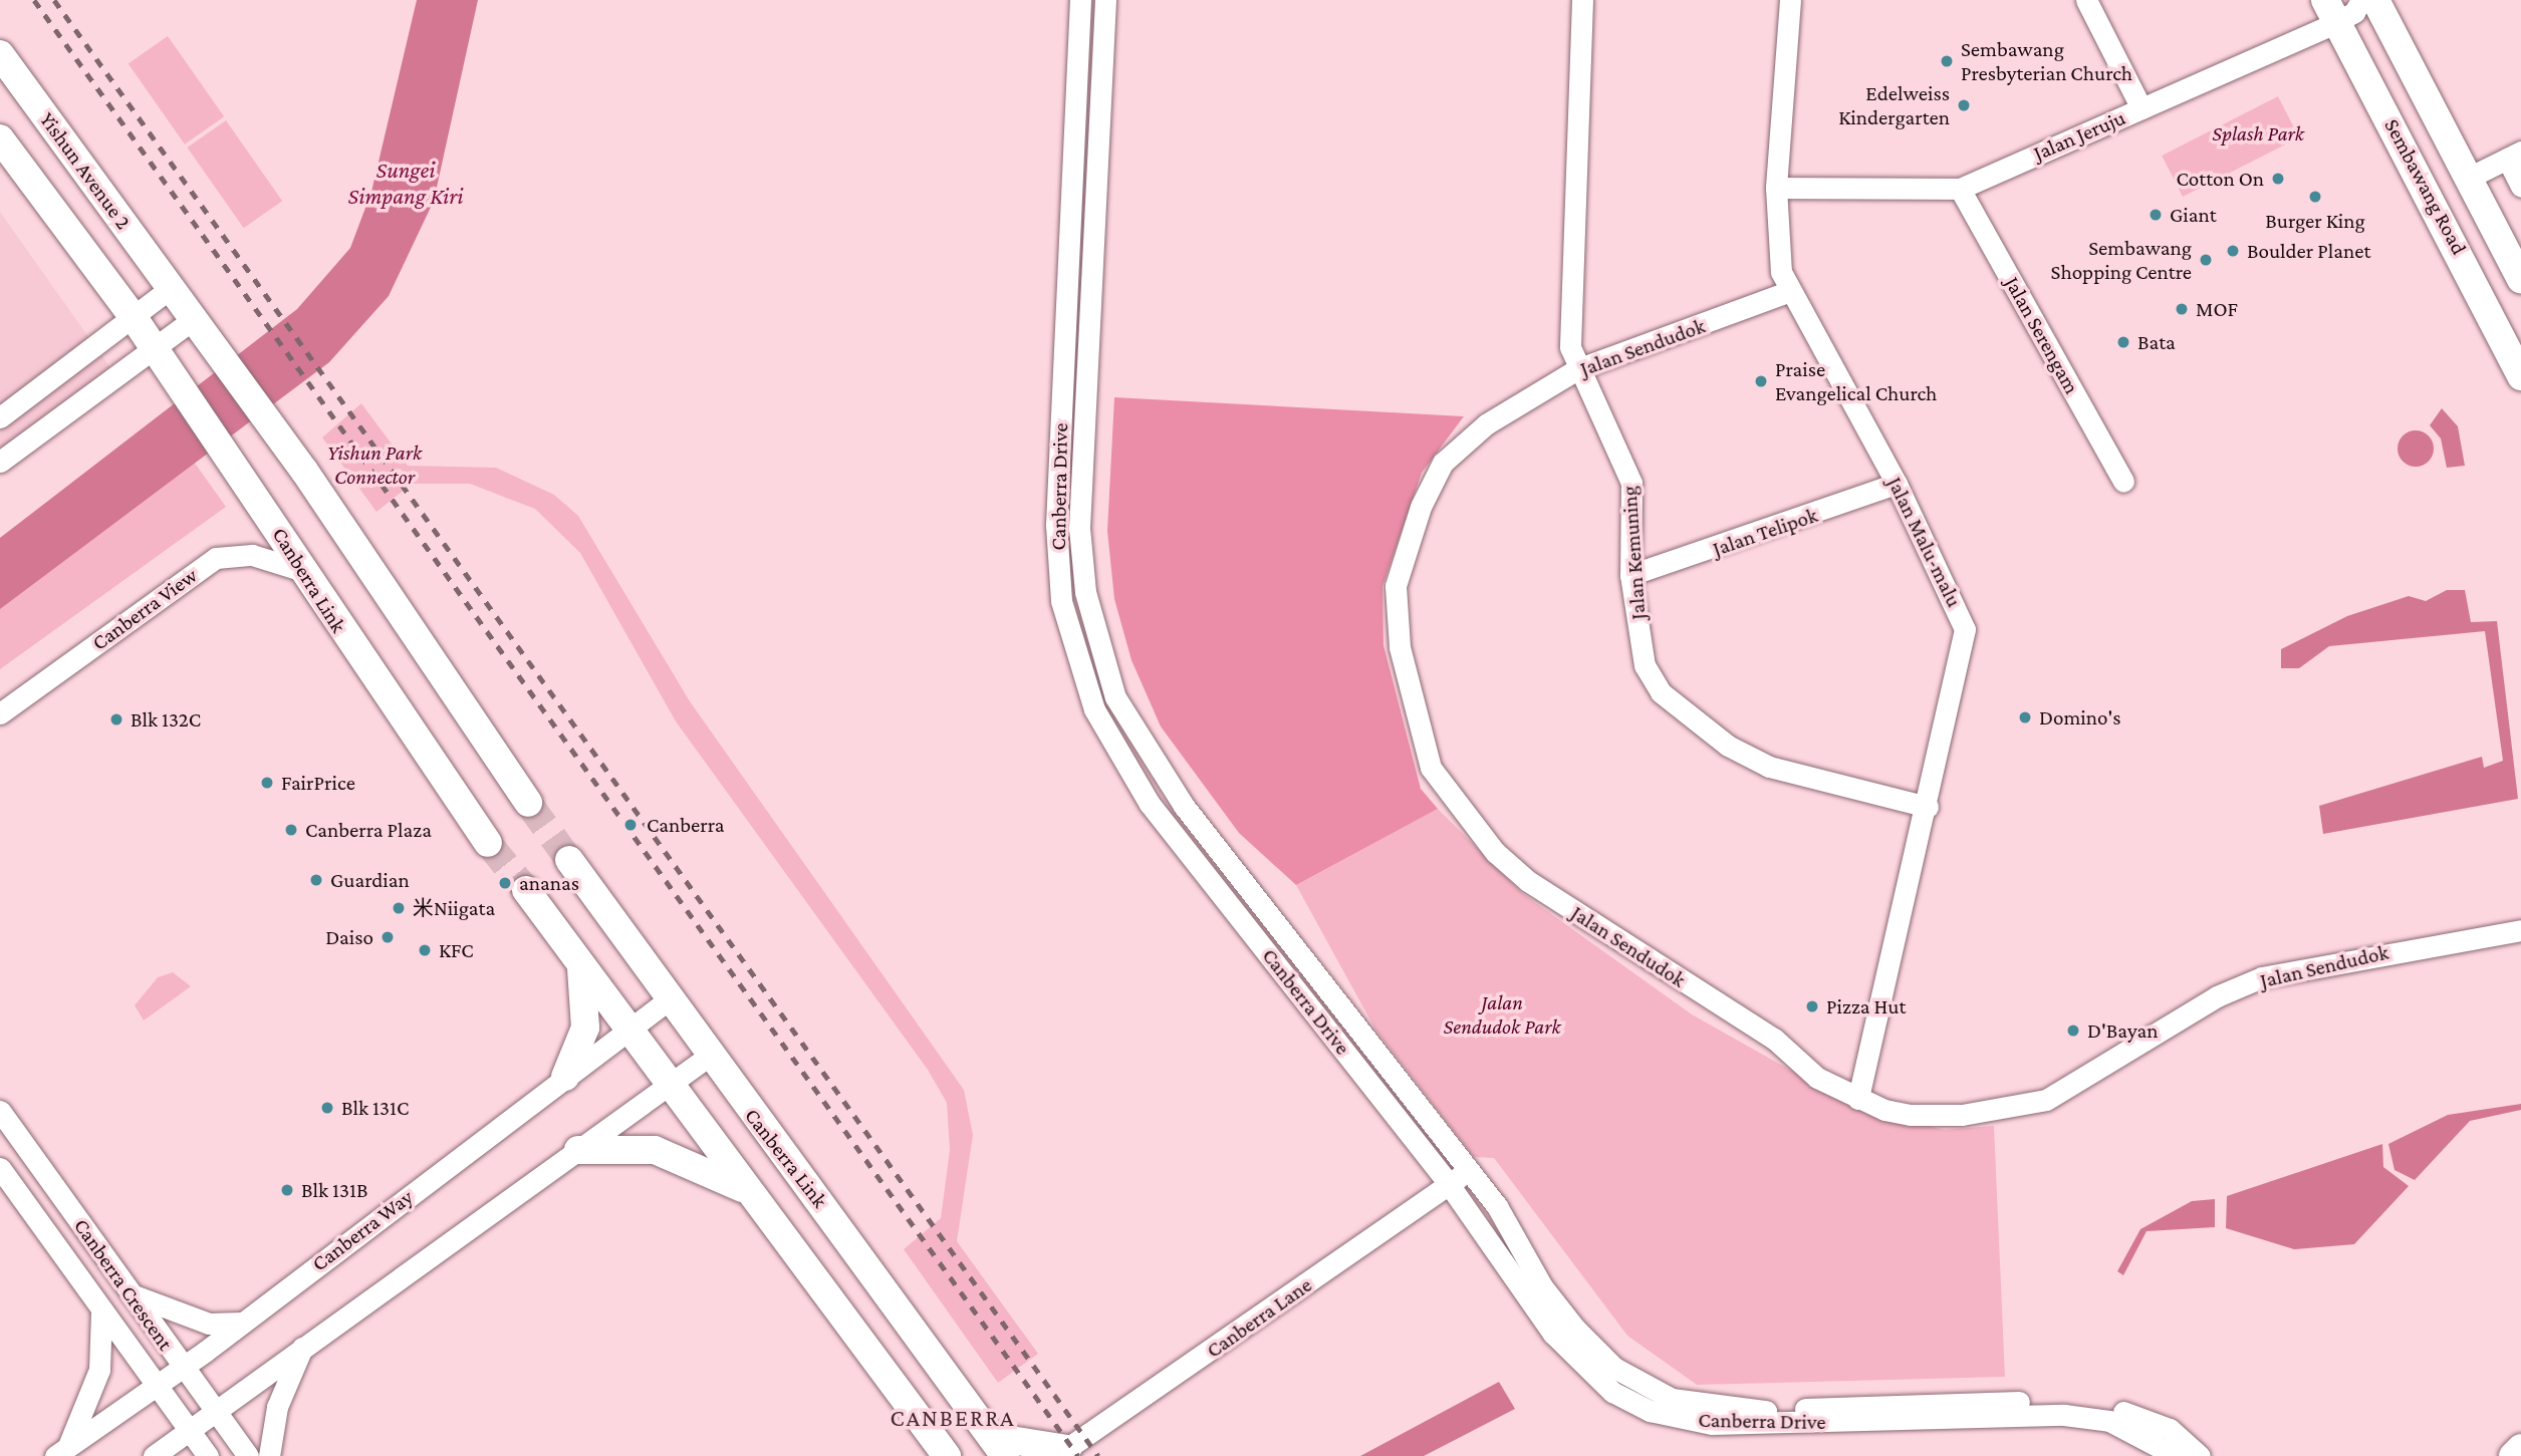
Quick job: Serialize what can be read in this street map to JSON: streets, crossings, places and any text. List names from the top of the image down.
{
  "streets": {
    "main road": ["Yishun Avenue 2", "Sembawang Road", "Canberra Link"],
    "street": [
      "Jalan Jeruju",
      "Jalan Serengam",
      "Jalan Sendudok",
      "Canberra Drive",
      "Jalan Telipok",
      "Jalan Malu-malu",
      "Jalan Kemuning",
      "Canberra View",
      "Canberra Way",
      "Canberra Crescent",
      "Canberra Lane"
    ]
  },
  "crossings": [
    ["Jalan Jeruju", "Sembawang Road"],
    ["Jalan Jeruju", "Jalan Serengam"],
    ["Jalan Jeruju", "Jalan Malu-malu"],
    ["Jalan Sendudok", "Jalan Malu-malu"],
    ["Jalan Sendudok", "Jalan Kemuning"],
    ["Canberra Drive", "Canberra Lane"],
    ["Jalan Telipok", "Jalan Malu-malu"],
    ["Jalan Telipok", "Jalan Kemuning"],
    ["Jalan Malu-malu", "Jalan Kemuning"],
    ["Canberra Link", "Canberra View"],
    ["Canberra Link", "Canberra Way"],
    ["Canberra Way", "Canberra Crescent"]
  ],
  "districts": ["CANBERRA"],
  "water": ["Sungei Simpang Kiri"],
  "parks": ["Splash Park", "Yishun Park Connector", "Jalan Sendudok Park"],
  "places": [
    "Sembawang Presbyterian Church",
    "Edelweiss Kindergarten",
    "Cotton On",
    "Burger King",
    "Giant",
    "Boulder Planet",
    "Sembawang Shopping Centre",
    "MOF",
    "Bata",
    "Praise Evangelical Church",
    "Domino's",
    "Blk 132C",
    "FairPrice",
    "Canberra",
    "Canberra Plaza",
    "Guardian",
    "ananas",
    "米Niigata",
    "Daiso",
    "KFC",
    "Pizza Hut",
    "D'Bayan",
    "Blk 131C",
    "Blk 131B"
  ]
}
